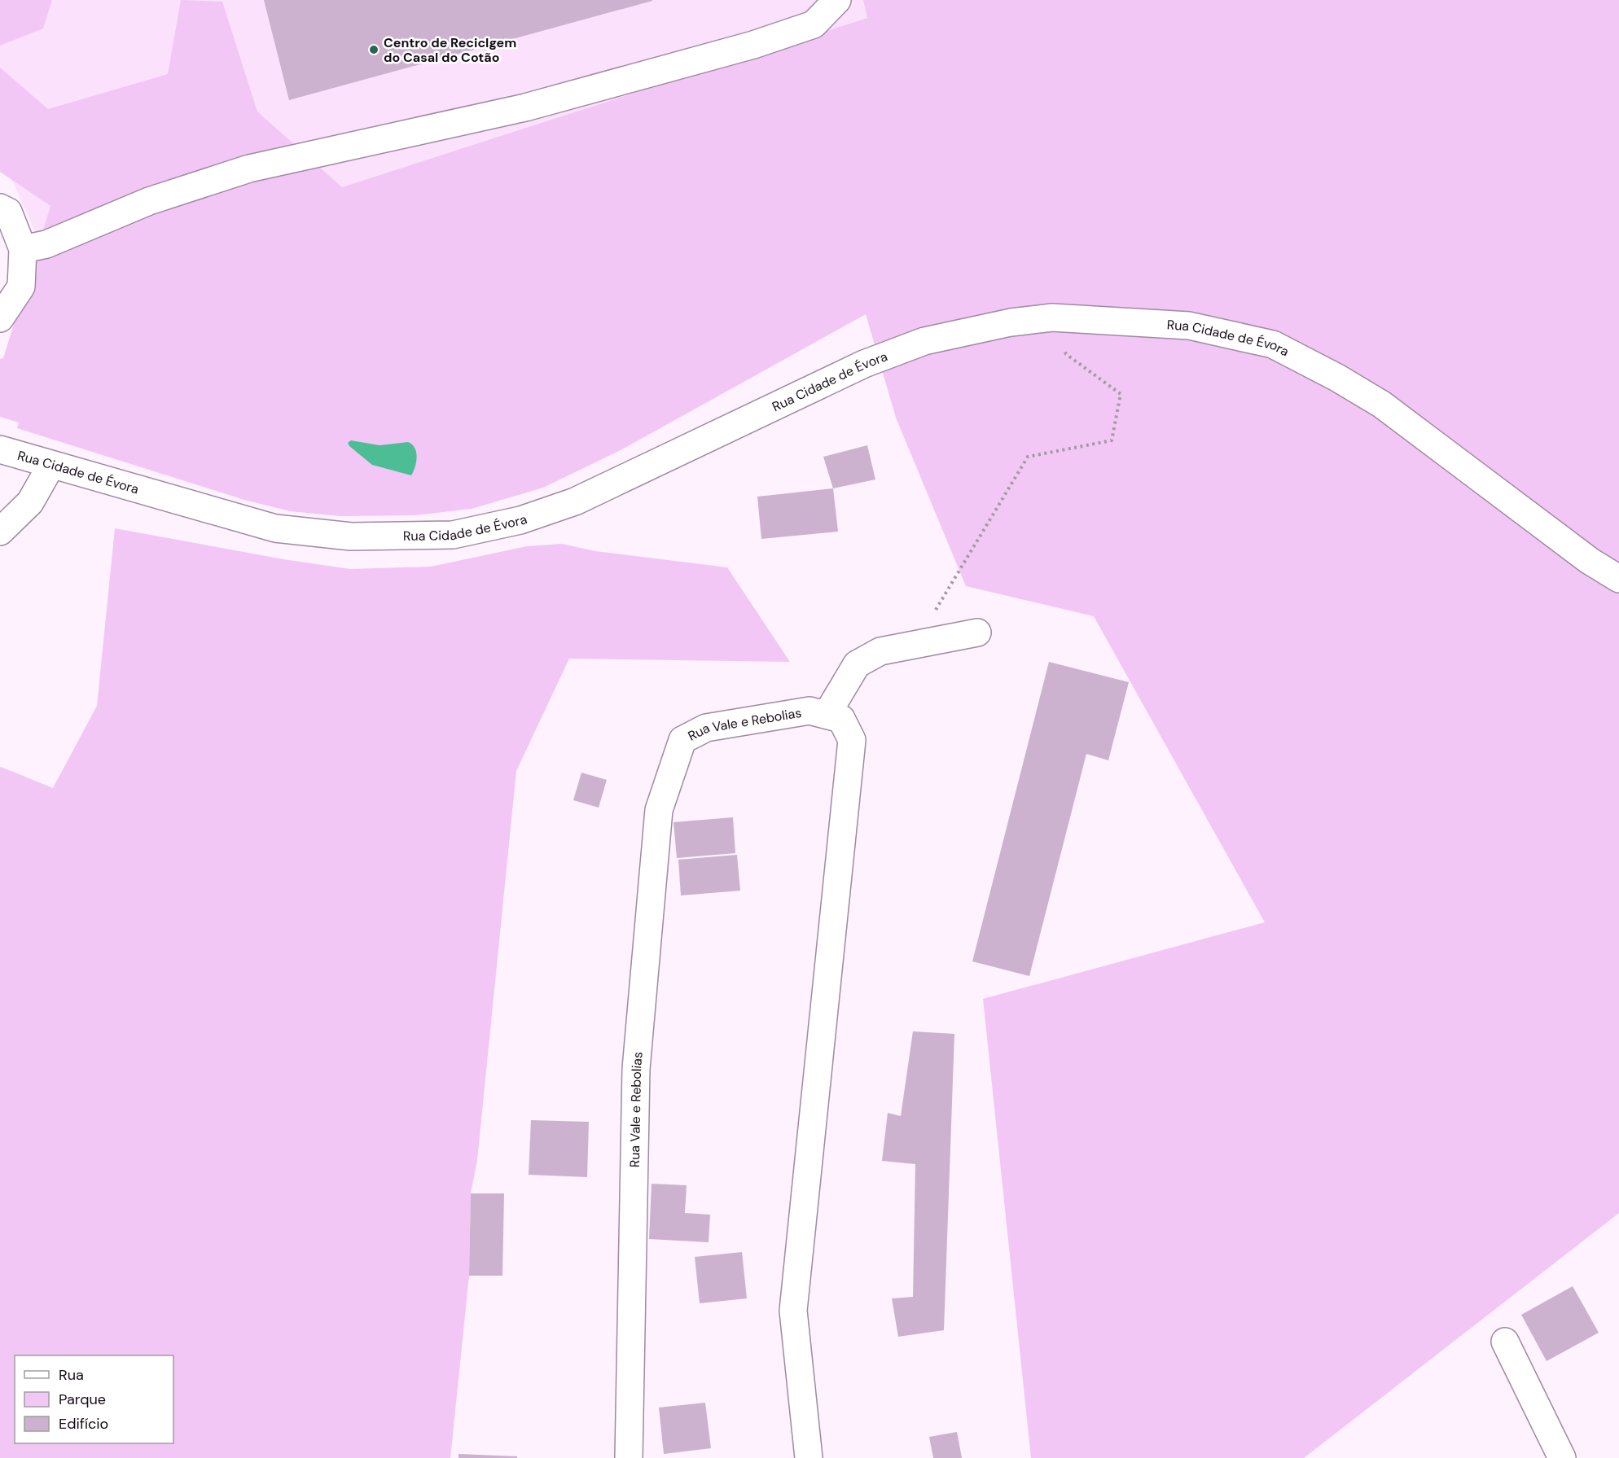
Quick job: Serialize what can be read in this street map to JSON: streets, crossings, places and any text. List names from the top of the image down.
{
  "streets": {
    "street": ["Rua Cidade de Évora", "Rua Vale e Rebolias"]
  },
  "places": ["Centro de Reciclgem do Casal do Cotão"],
  "legend": ["Rua", "Parque", "Edifício"]
}
